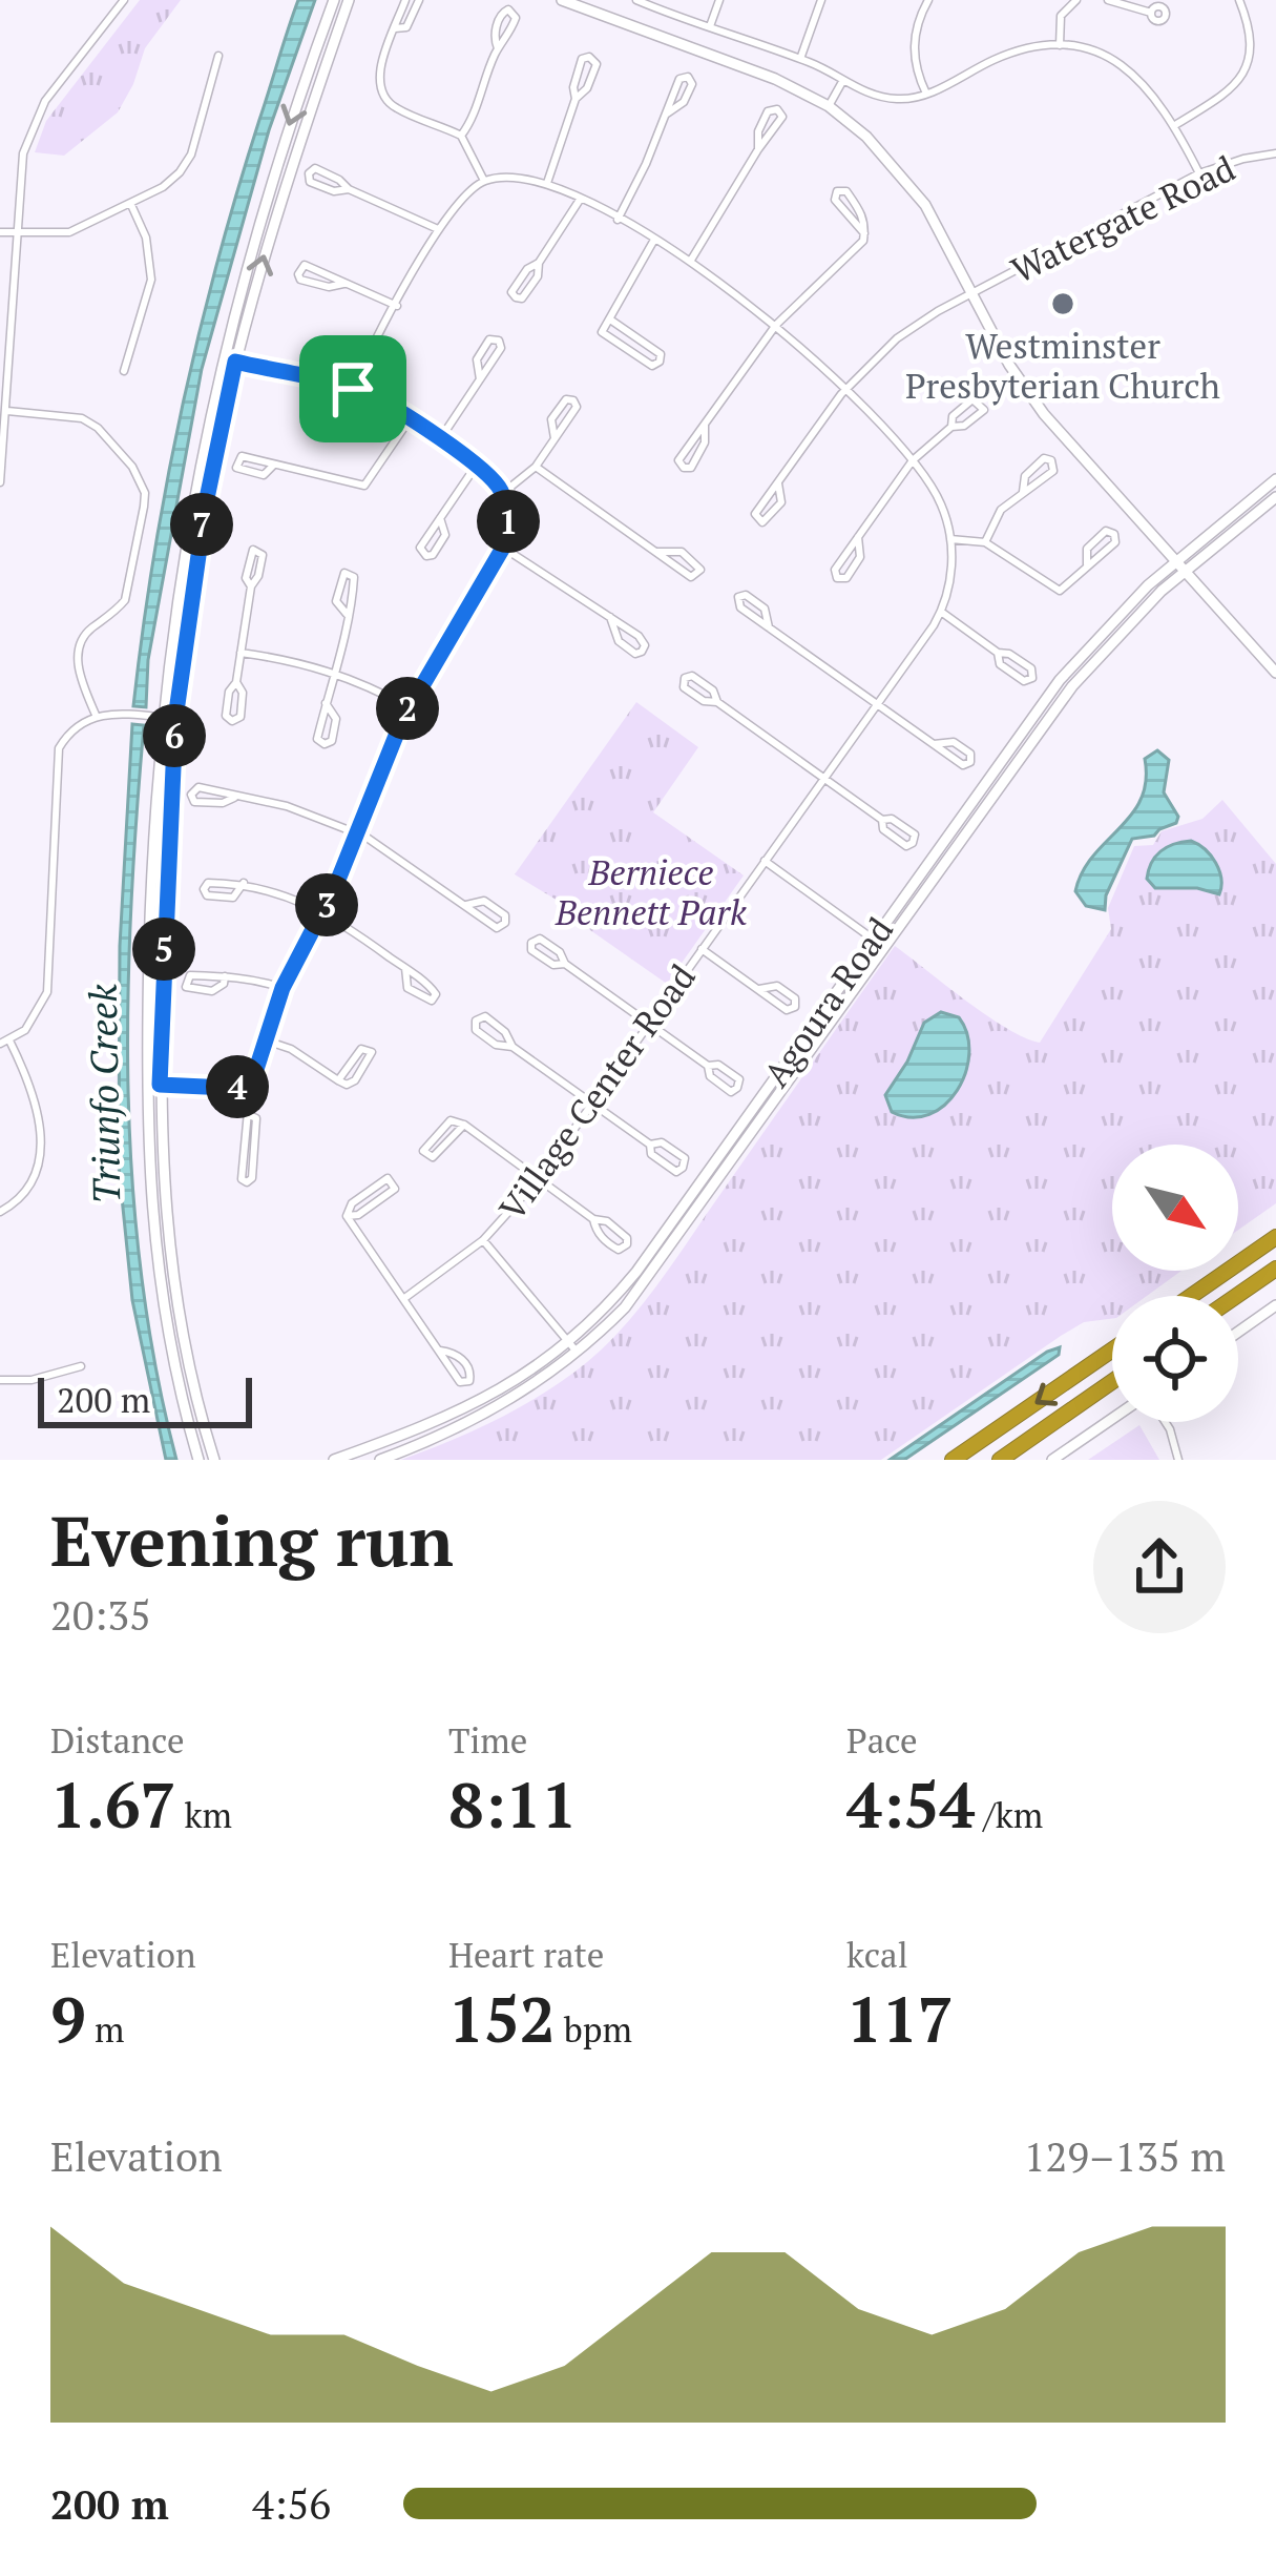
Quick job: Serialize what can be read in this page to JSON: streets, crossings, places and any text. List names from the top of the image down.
{
  "streets": {
    "street": ["Watergate Road", "Agoura Road", "Village Center Road"]
  },
  "water": ["Triunfo Creek"],
  "parks": ["Berniece Bennett Park"],
  "places": ["Westminster Presbyterian Church"],
  "scale_bar": "200 m",
  "north": "bottom right",
  "page": {
    "pins": [
      "1",
      "7",
      "2",
      "6",
      "3",
      "5",
      "4"
    ],
    "scale": "200 m",
    "heading": ["Evening run", "20:35"],
    "stats": [
      ["Distance", "1.67 km"],
      ["Time", "8:11"],
      ["Pace", "4:54 /km"],
      ["Elevation", "9 m"],
      ["Heart rate", "152 bpm"],
      ["kcal", "117"]
    ],
    "chart": ["Elevation", "129–135 m"],
    "list": [
      {
        "name": "200 m",
        "note": "4:56"
      }
    ]
  }
}
